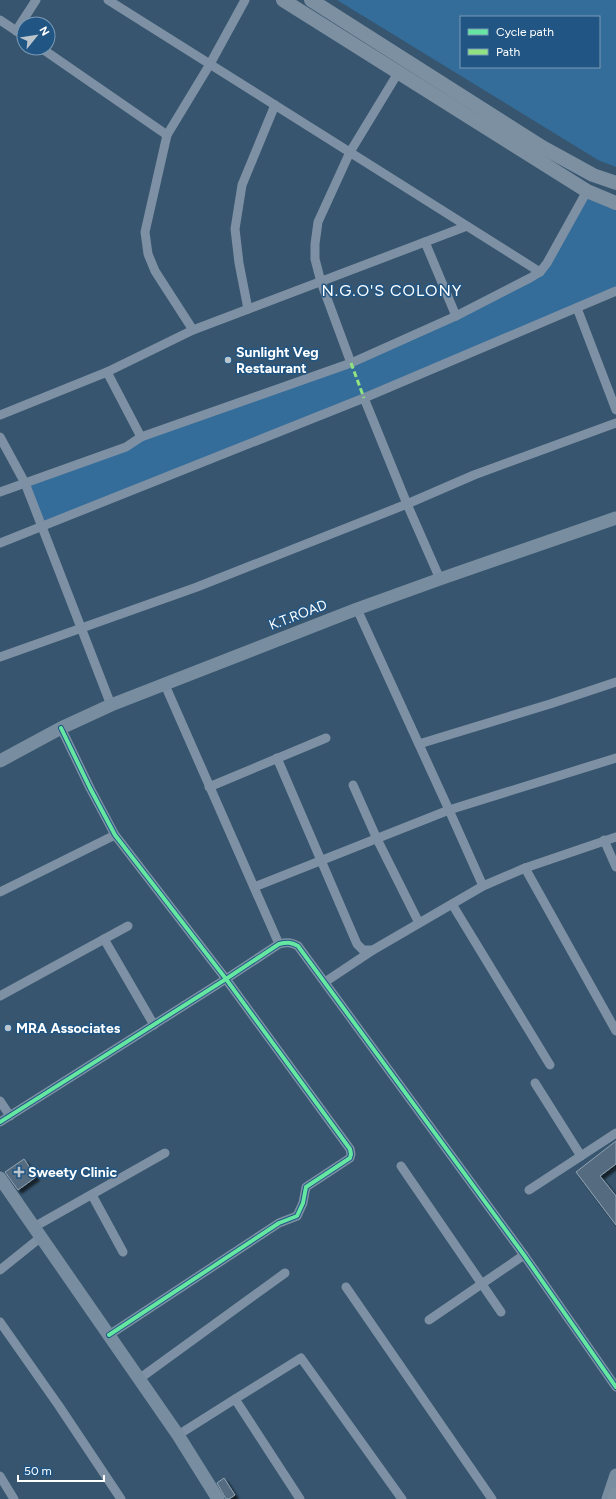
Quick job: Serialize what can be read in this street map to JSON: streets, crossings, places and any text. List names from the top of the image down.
{
  "streets": {
    "main road": ["K.T.ROAD"]
  },
  "districts": ["N.G.O'S COLONY"],
  "places": {
    "other": ["Sunlight Veg Restaurant", "MRA Associates"],
    "health": ["Sweety Clinic"]
  },
  "legend": ["Cycle path", "Path"],
  "scale_bar": "50 m",
  "north": "top right"
}
